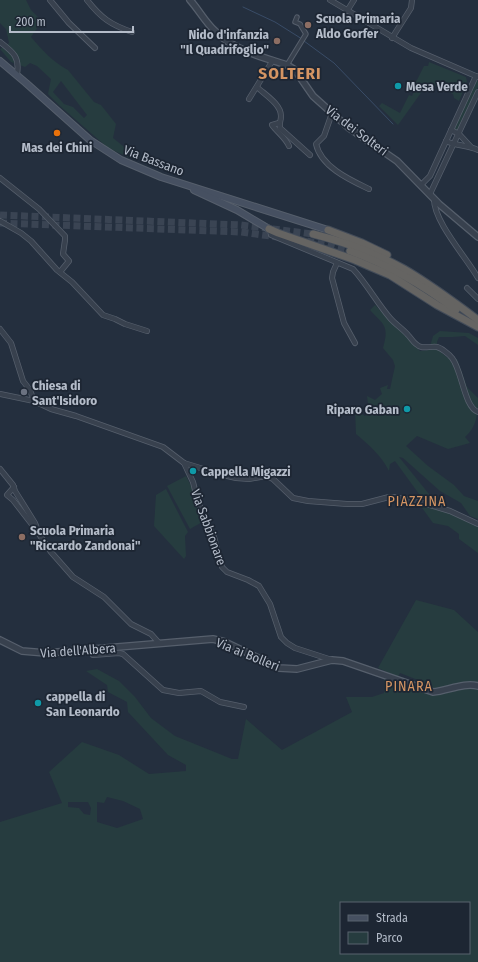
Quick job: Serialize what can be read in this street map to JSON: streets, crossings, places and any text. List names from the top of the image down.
{
  "streets": {
    "main road": ["Via Bassano"],
    "street": [
      "Via dei Solteri",
      "Via Sabbionare",
      "Via dell'Albera",
      "Via ai Bolleri"
    ]
  },
  "crossings": [
    ["Via Sabbionare", "Via ai Bolleri"],
    ["Via dell'Albera", "Via ai Bolleri"]
  ],
  "districts": ["SOLTERI", "PIAZZINA", "PINARA"],
  "places": [
    "Scuola Primaria Aldo Gorfer",
    "Nido d'infanzia \"Il Quadrifoglio\"",
    "Mesa Verde",
    "Mas dei Chini",
    "Chiesa di Sant'Isidoro",
    "Riparo Gaban",
    "Cappella Migazzi",
    "Scuola Primaria \"Riccardo Zandonai\"",
    "cappella di San Leonardo"
  ],
  "legend": ["Strada", "Parco"],
  "scale_bar": "200 m"
}
